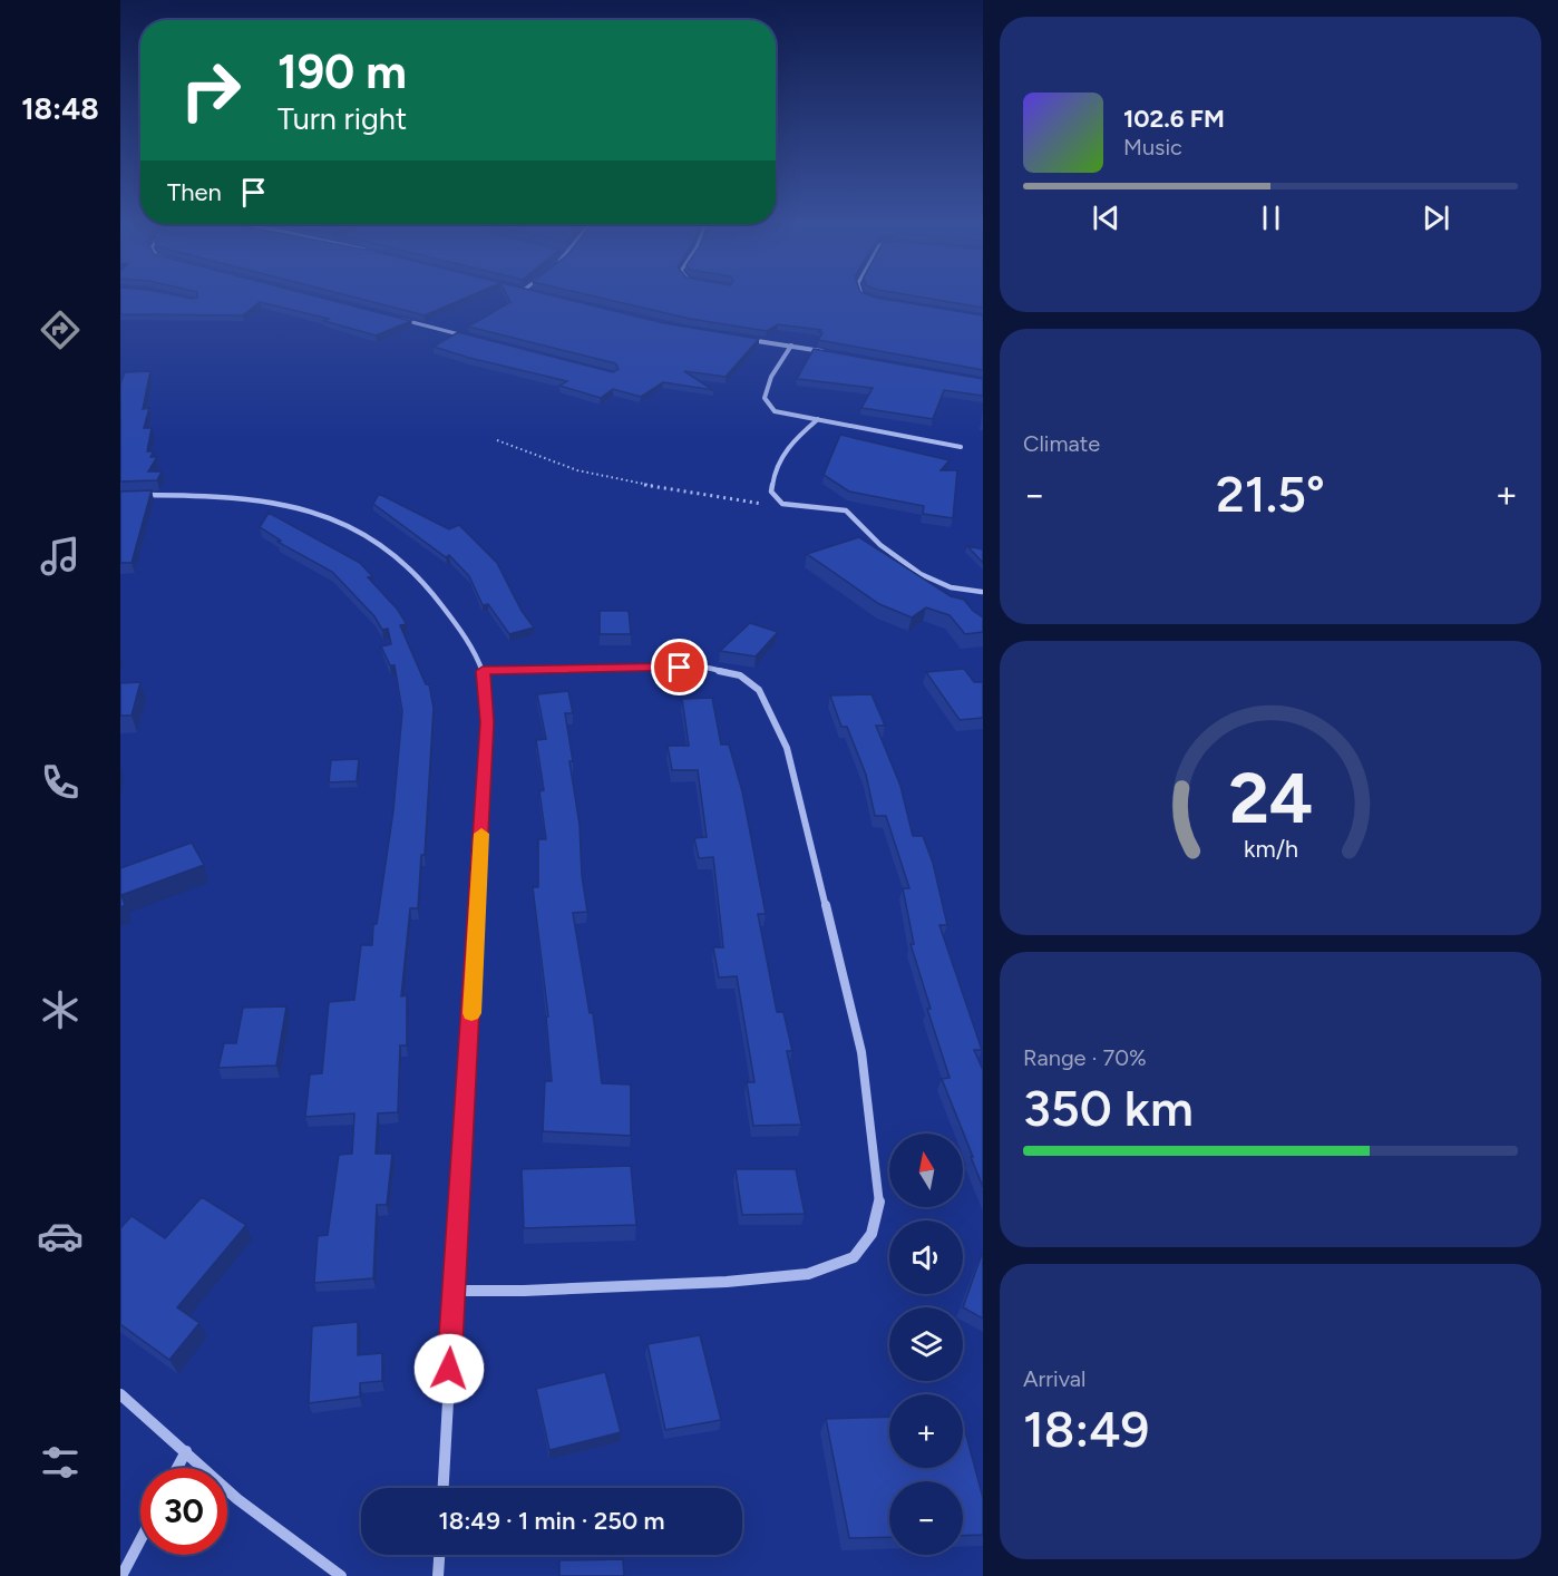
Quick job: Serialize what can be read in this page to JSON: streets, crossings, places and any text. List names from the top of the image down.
{
  "north": "top",
  "page": {
    "tabs": "18:48",
    "turn": ["190 m", "Turn right"],
    "song": ["102.6 FM", "Music"],
    "then": "Then",
    "tile": [
      "Climate",
      ["Range · 70%", "350 km"],
      ["Arrival", "18:49"]
    ],
    "heat": ["−", "21.5°", "+"],
    "map_buttons": ["+", "−"],
    "limit": "30",
    "trip": "18:49 · 1 min · 250 m",
    "gauge": ["24", "km/h"]
  }
}
